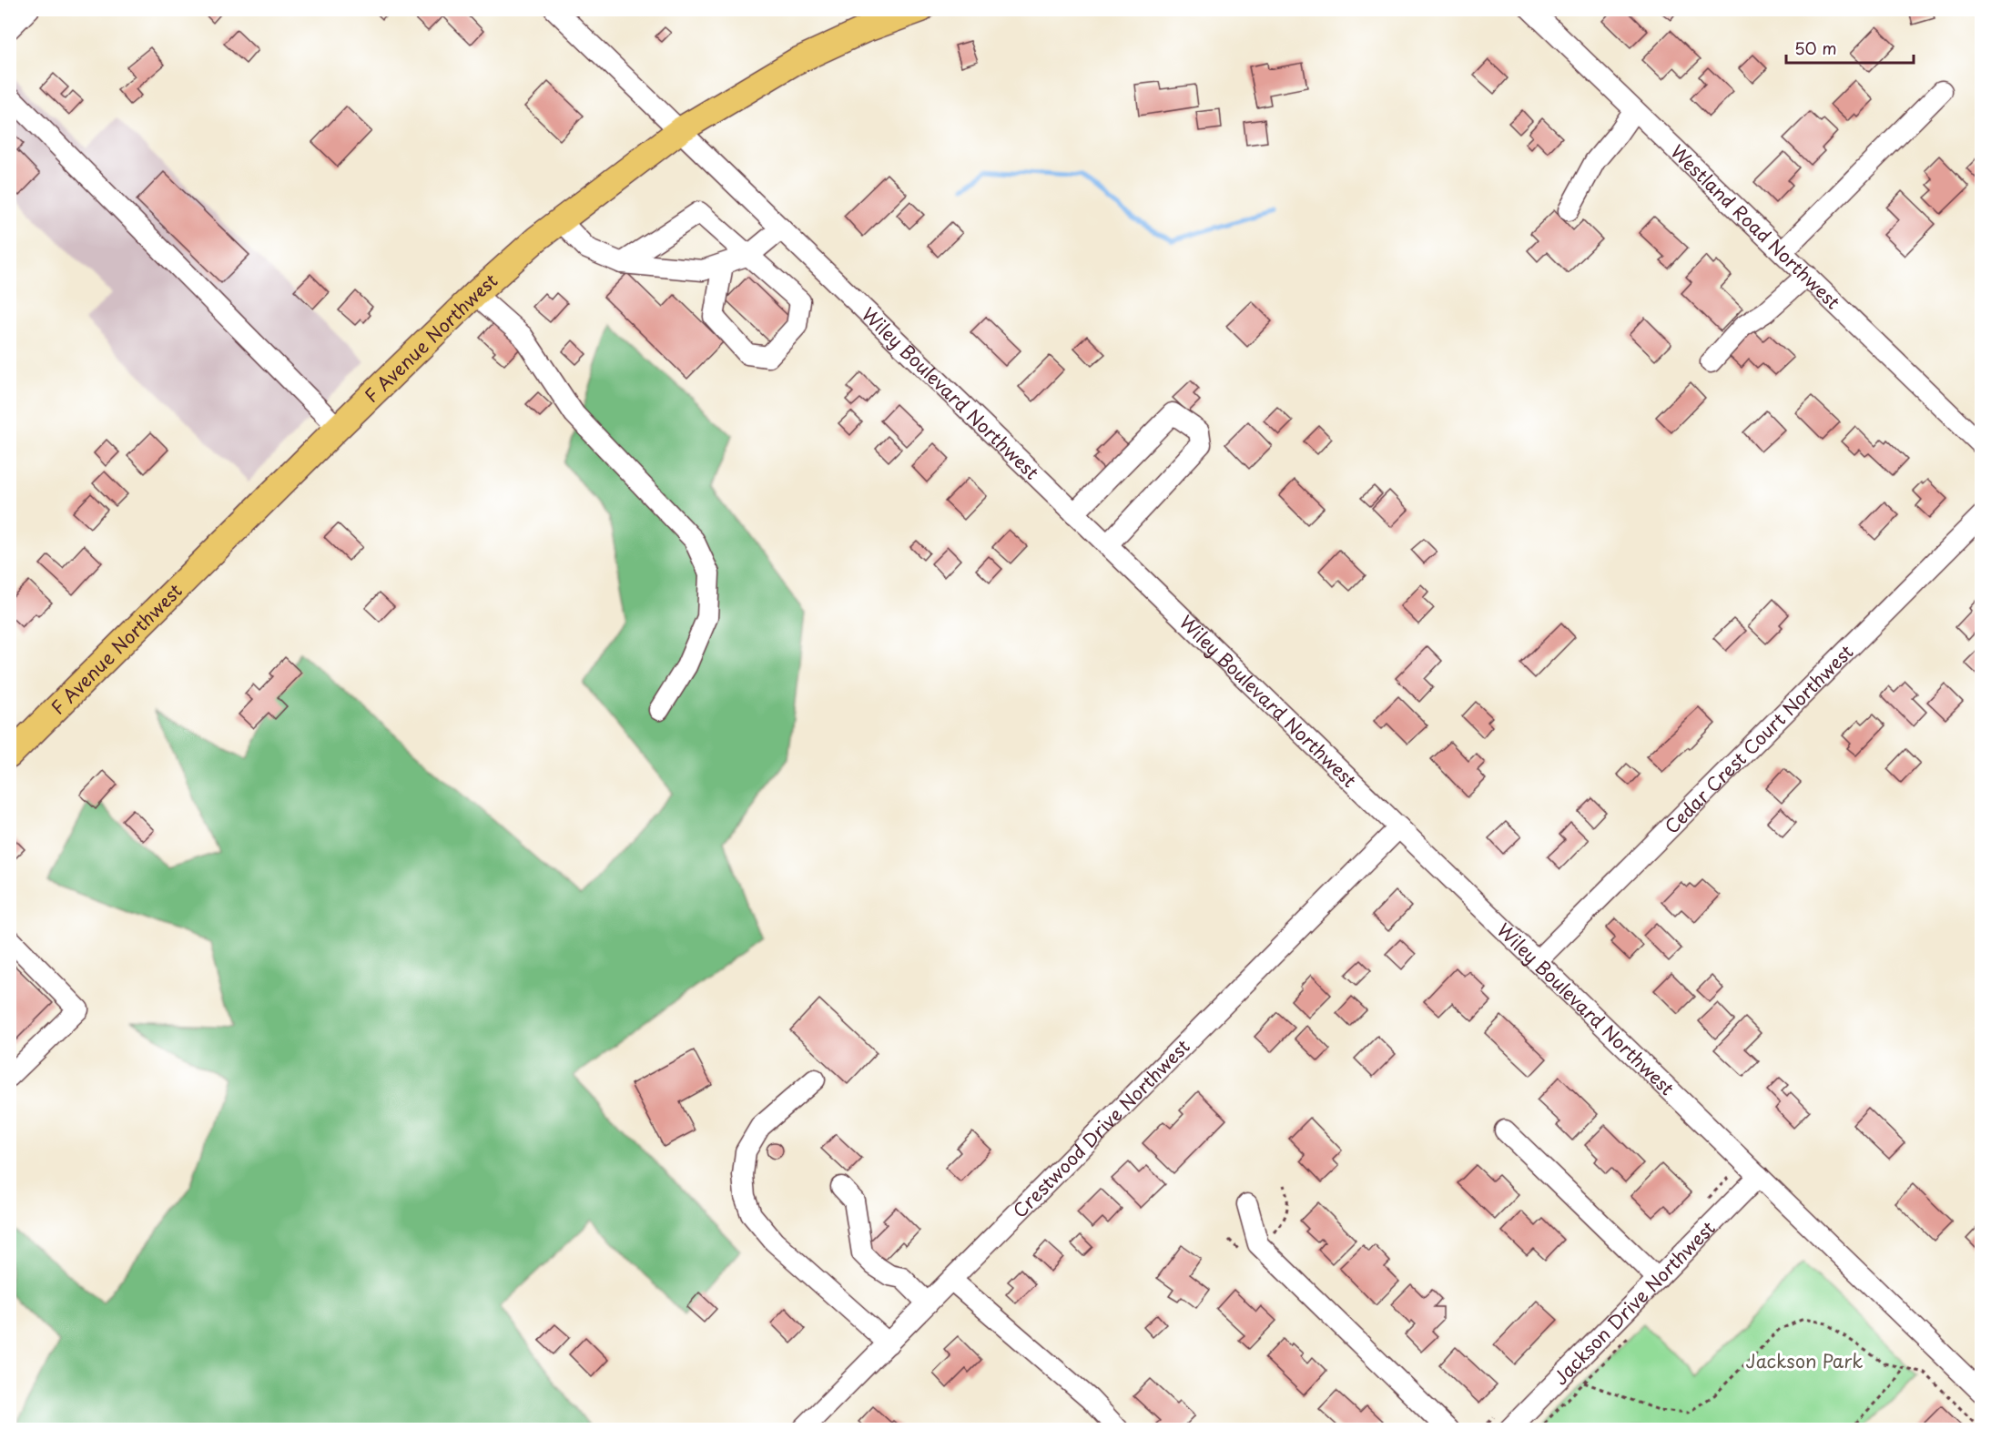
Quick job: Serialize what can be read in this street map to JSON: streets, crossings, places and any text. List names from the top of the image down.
{
  "streets": {
    "main road": ["F Avenue Northwest"],
    "street": [
      "Westland Road Northwest",
      "Wiley Boulevard Northwest",
      "Cedar Crest Court Northwest",
      "Crestwood Drive Northwest",
      "Jackson Drive Northwest"
    ]
  },
  "crossings": [
    ["F Avenue Northwest", "Wiley Boulevard Northwest"],
    ["Wiley Boulevard Northwest", "Cedar Crest Court Northwest"],
    ["Wiley Boulevard Northwest", "Crestwood Drive Northwest"],
    ["Wiley Boulevard Northwest", "Jackson Drive Northwest"]
  ],
  "parks": ["Jackson Park"],
  "scale_bar": "50 m"
}
